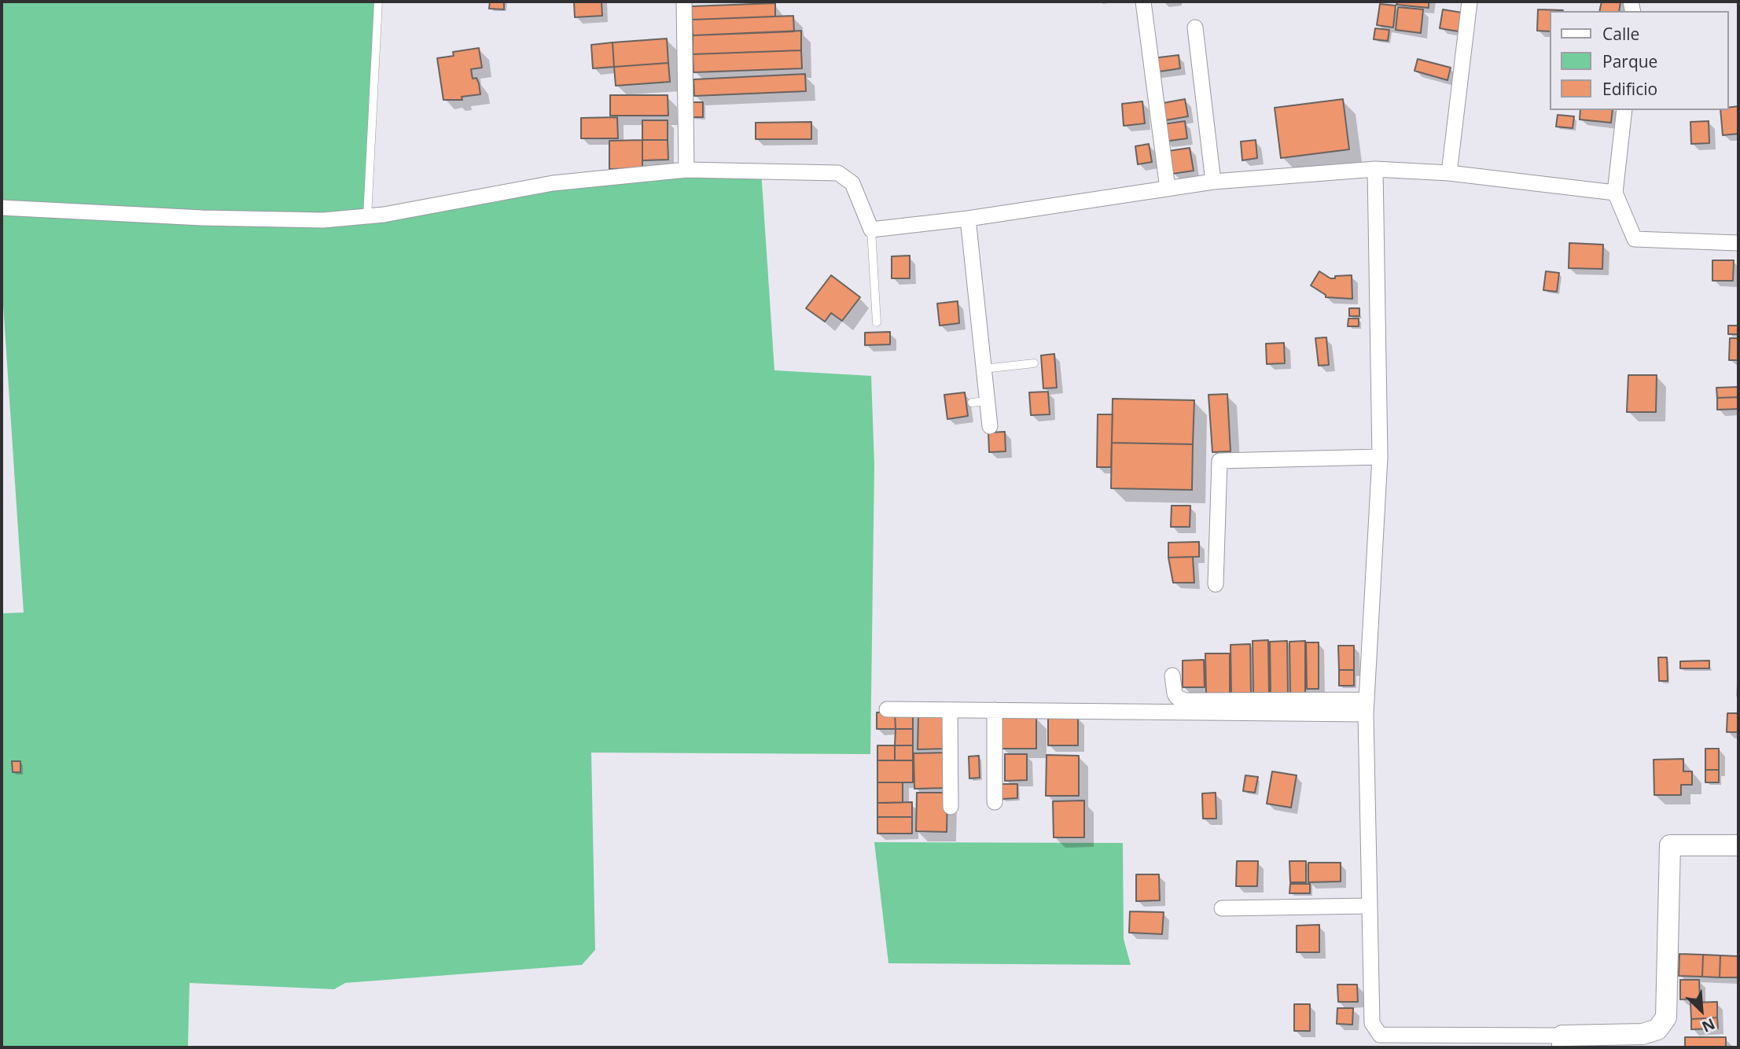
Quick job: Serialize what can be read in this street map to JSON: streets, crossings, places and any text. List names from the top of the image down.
{
  "legend": ["Calle", "Parque", "Edificio"],
  "north": "bottom right"
}
